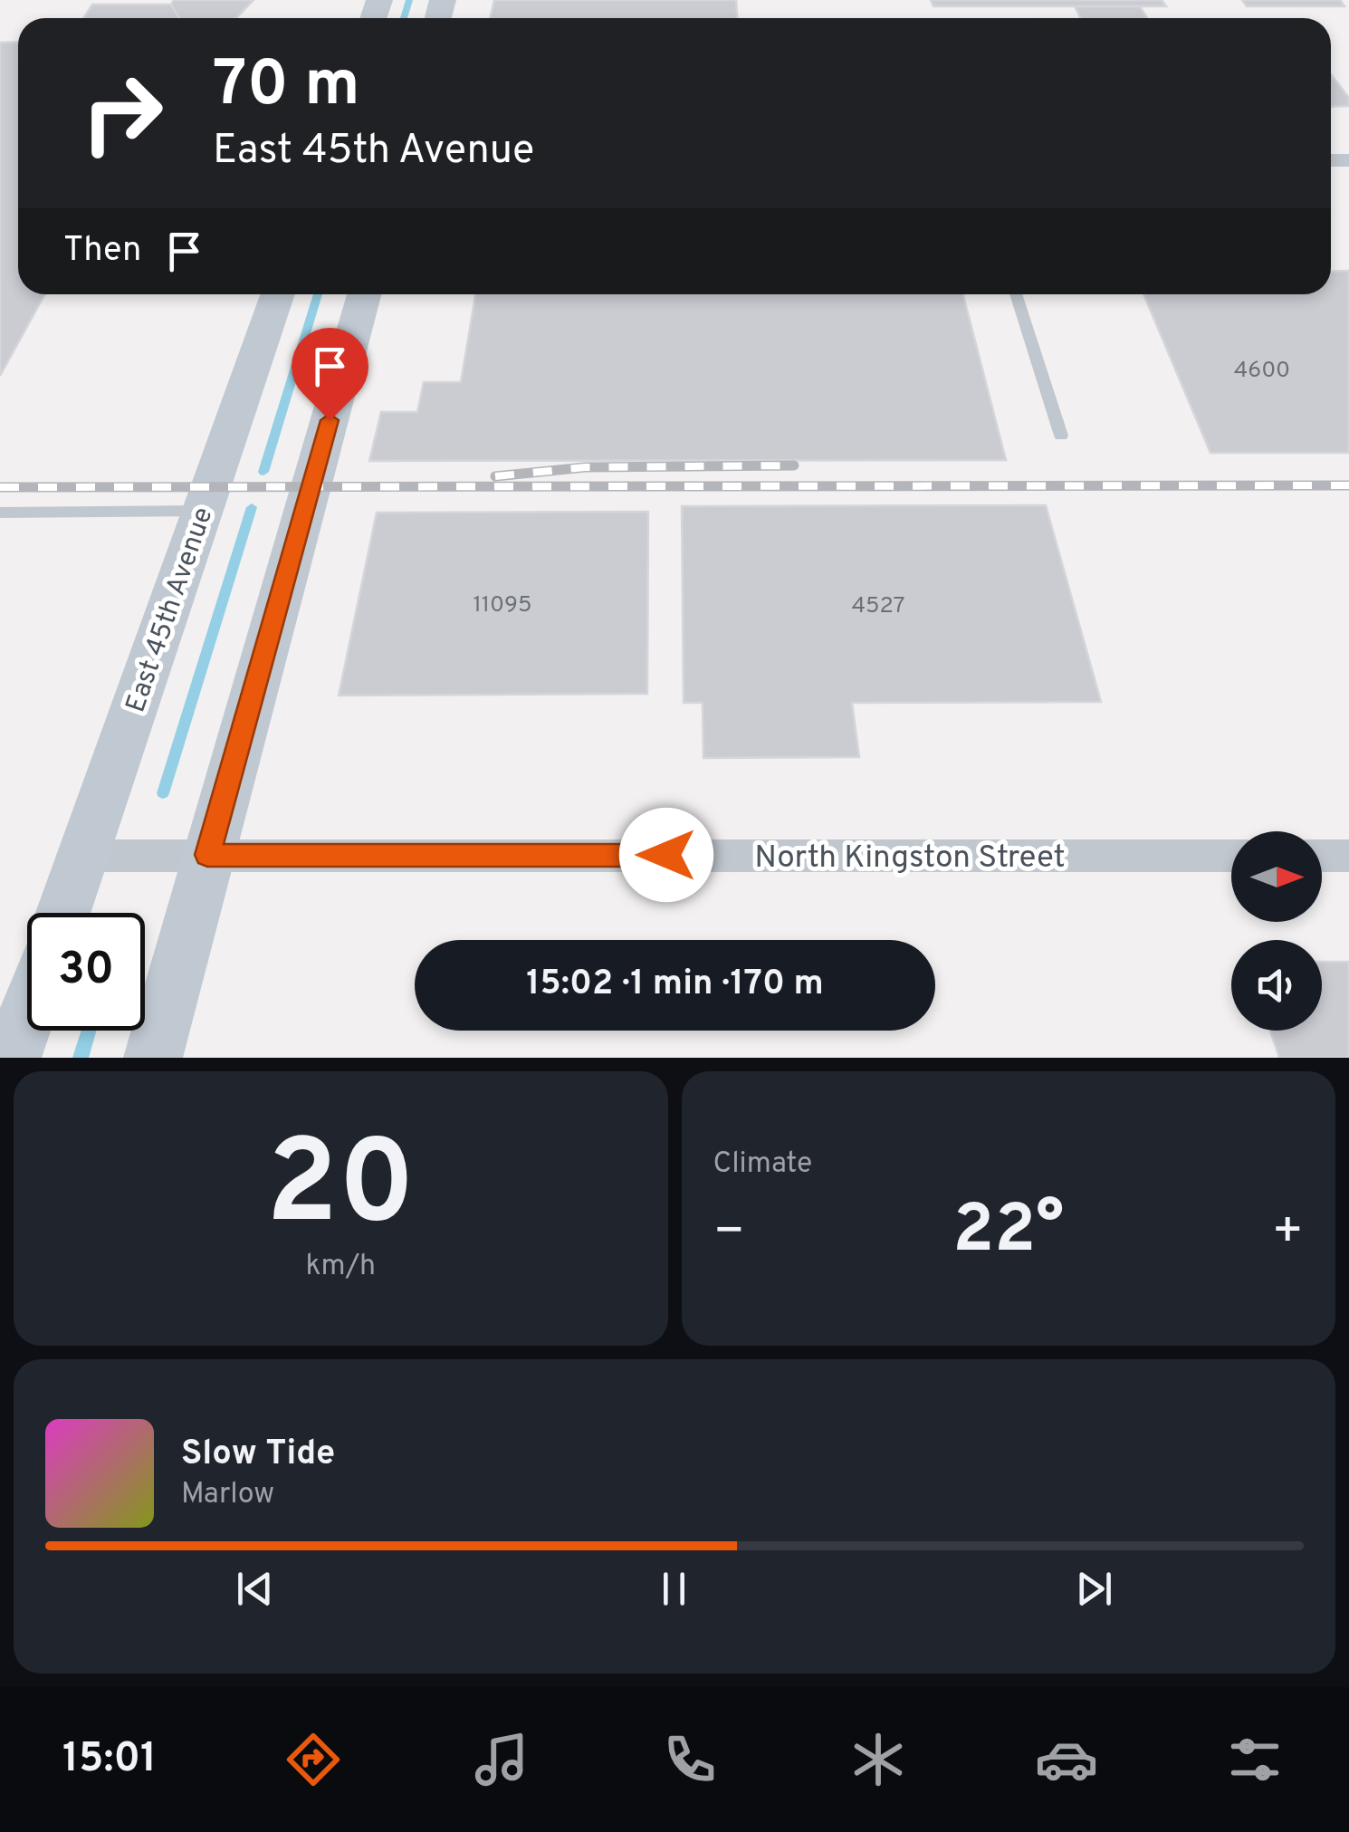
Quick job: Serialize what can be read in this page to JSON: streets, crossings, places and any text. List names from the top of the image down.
{
  "streets": {
    "street": ["East 45th Avenue", "North Kingston Street"]
  },
  "crossings": [
    ["East 45th Avenue", "North Kingston Street"]
  ],
  "house_numbers": ["4600", "11095", "4527"],
  "north": "right",
  "page": {
    "turn": ["70 m", "East 45th Avenue"],
    "then": "Then",
    "limit": "30",
    "trip": "15:02 · 1 min · 170 m",
    "tile": [
      ["20", "km/h"],
      "Climate"
    ],
    "heat": ["−", "22°", "+"],
    "song": ["Slow Tide", "Marlow"],
    "tabs": "15:01"
  }
}
